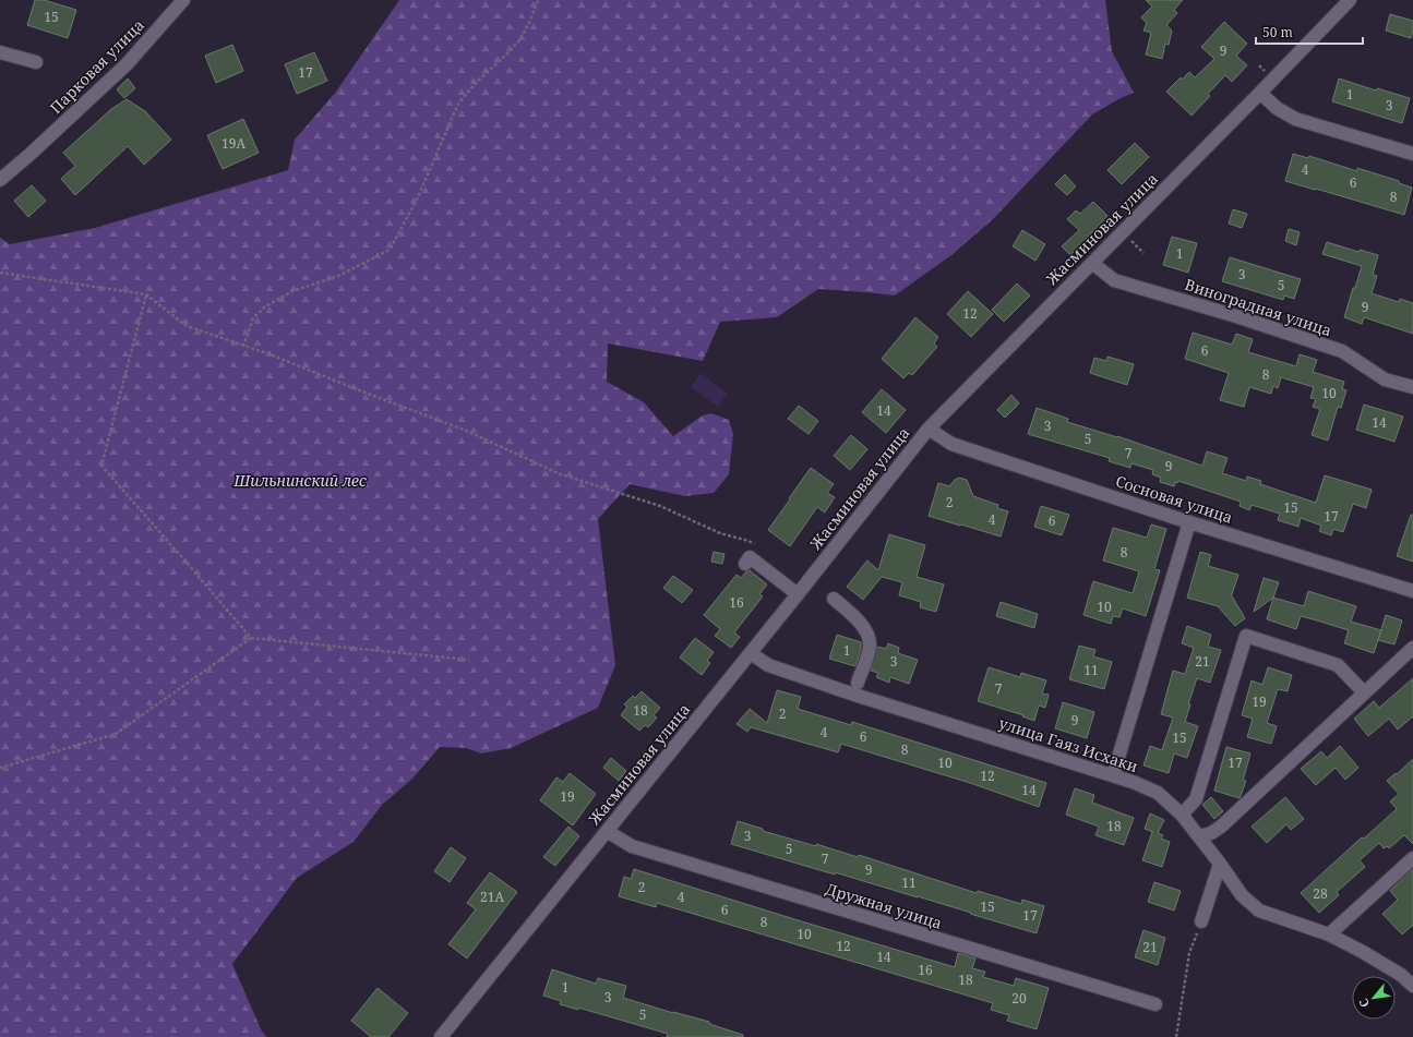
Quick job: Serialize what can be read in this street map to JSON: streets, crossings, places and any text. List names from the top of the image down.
{
  "streets": {
    "street": [
      "Парковая улица",
      "Жасминовая улица",
      "Виноградная улица",
      "Сосновая улица",
      "улица Гаяз Исхаки",
      "Дружная улица"
    ]
  },
  "crossings": [
    ["Жасминовая улица", "Виноградная улица"],
    ["Жасминовая улица", "Сосновая улица"],
    ["Жасминовая улица", "улица Гаяз Исхаки"],
    ["Жасминовая улица", "Дружная улица"]
  ],
  "parks": ["Шильнинский лес"],
  "house_numbers": [
    "15",
    "9",
    "17",
    "1",
    "3",
    "19А",
    "4",
    "6",
    "8",
    "1",
    "3",
    "5",
    "9",
    "12",
    "6",
    "8",
    "10",
    "14",
    "14",
    "3",
    "5",
    "7",
    "9",
    "2",
    "15",
    "17",
    "4",
    "6",
    "8",
    "16",
    "10",
    "1",
    "3",
    "21",
    "11",
    "7",
    "19",
    "18",
    "2",
    "9",
    "4",
    "6",
    "15",
    "8",
    "10",
    "17",
    "12",
    "14",
    "19",
    "18",
    "3",
    "5",
    "7",
    "9",
    "11",
    "2",
    "28",
    "21А",
    "4",
    "15",
    "6",
    "17",
    "8",
    "10",
    "12",
    "21",
    "14",
    "16",
    "18",
    "1",
    "3",
    "20",
    "5"
  ],
  "scale_bar": "50 m",
  "north": "bottom left"
}
